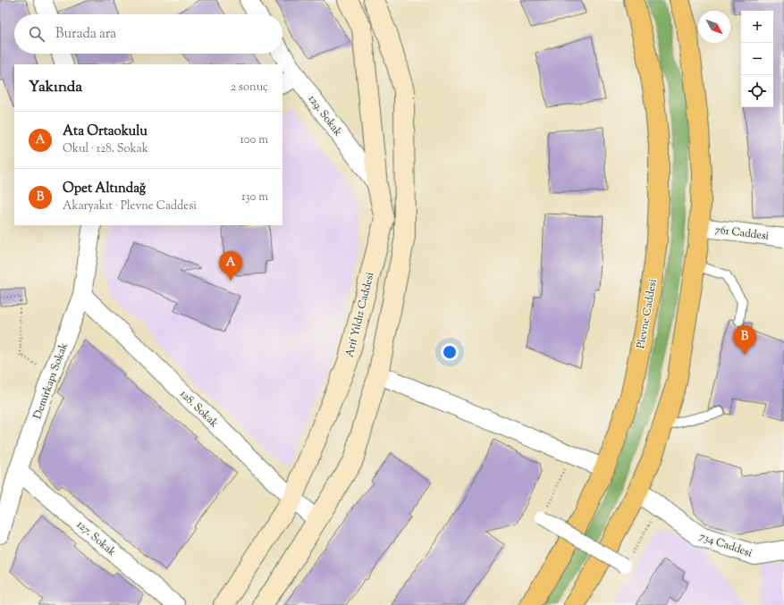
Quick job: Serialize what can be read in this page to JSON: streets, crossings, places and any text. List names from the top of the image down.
{
  "streets": {
    "main road": ["Plevne Caddesi", "Arif Yıldız Caddesi"],
    "street": [
      "129. Sokak",
      "761 Caddesi",
      "Demirkapı Sokak",
      "128. Sokak",
      "127. Sokak",
      "734 Caddesi"
    ]
  },
  "crossings": [
    ["129. Sokak", "Arif Yıldız Caddesi"],
    ["Arif Yıldız Caddesi", "128. Sokak"],
    ["Demirkapı Sokak", "128. Sokak"],
    ["Demirkapı Sokak", "127. Sokak"]
  ],
  "north": "bottom right",
  "page": {
    "map_buttons": ["+", "−"],
    "search": "Burada ara",
    "heading": ["Yakında", "2 sonuç"],
    "list": [
      {
        "mark": "A",
        "name": "Ata Ortaokulu",
        "note": "Okul · 128. Sokak",
        "value": "100 m"
      },
      {
        "mark": "B",
        "name": "Opet Altındağ",
        "note": "Akaryakıt · Plevne Caddesi",
        "value": "130 m"
      }
    ],
    "pins": ["A", "B"]
  }
}
